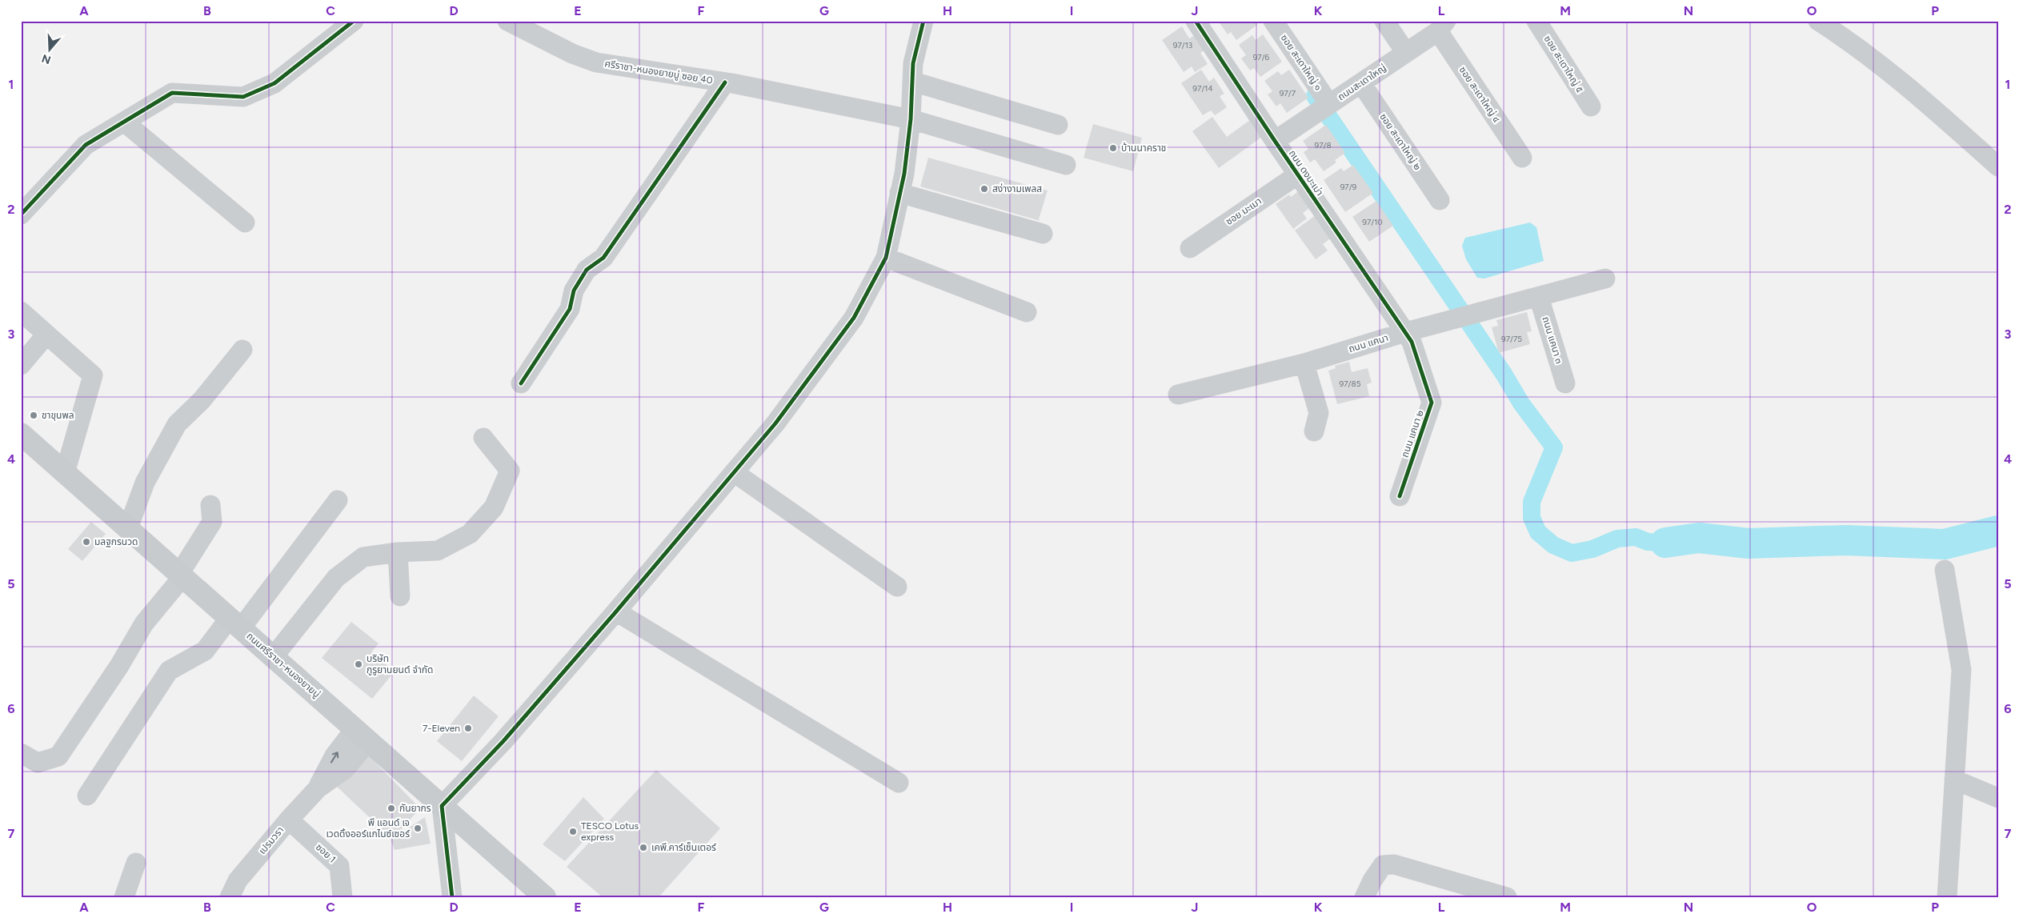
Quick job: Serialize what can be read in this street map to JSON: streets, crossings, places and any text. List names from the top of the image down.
{
  "streets": {
    "main road": ["ถนนศรีราชา-หนองยายบู่"],
    "street": [
      "ซอย สะเดาใหญ่ ๑",
      "ซอย สะเดาใหญ่ ๕",
      "ศรีราชา-หนองยายบู่ ซอย 40",
      "ถนนสะเดาใหญ่",
      "ซอย สะเดาใหญ่ ๔",
      "ซอย สะเดาใหญ่ ๒",
      "ถนน ดงมะเม่า",
      "ซอย มะเมา",
      "ถนน แคนา ๓",
      "ถนน แคนา",
      "ถนน แคนา ๒",
      "เปรมวรา",
      "ซอย 1"
    ]
  },
  "crossings": [
    ["ซอย สะเดาใหญ่ ๑", "ถนนสะเดาใหญ่"],
    ["ถนนสะเดาใหญ่", "ซอย สะเดาใหญ่ ๔"],
    ["ถนนสะเดาใหญ่", "ซอย สะเดาใหญ่ ๒"],
    ["ถนนสะเดาใหญ่", "ถนน ดงมะเม่า"],
    ["ถนน ดงมะเม่า", "ซอย มะเมา"],
    ["ถนน ดงมะเม่า", "ถนน แคนา"],
    ["ถนน ดงมะเม่า", "ถนน แคนา ๒"],
    ["ถนน แคนา ๓", "ถนน แคนา"],
    ["ถนน แคนา", "ถนน แคนา ๒"],
    ["ถนนศรีราชา-หนองยายบู่", "เปรมวรา"],
    ["เปรมวรา", "ซอย 1"]
  ],
  "places": [
    "บ้านนาคราช",
    "สง่างามเพลส",
    "ชาขุนพล",
    "มลฐกรนวด",
    "บริษัท กูรูยานยนต์ จำกัด",
    "7-Eleven",
    "กันยากร",
    "พี แอนด์ เจ เวดดิ้งออร์แกไนซ์เซอร์",
    "TESCO Lotus express",
    "เคพี.คาร์เซ็นเตอร์"
  ],
  "house_numbers": [
    "97/13",
    "97/6",
    "97/14",
    "97/7",
    "97/8",
    "97/9",
    "97/10",
    "97/75",
    "97/85"
  ],
  "north": "bottom",
  "grid": {
    "columns": [
      "A",
      "B",
      "C",
      "D",
      "E",
      "F",
      "G",
      "H",
      "I",
      "J",
      "K",
      "L",
      "M",
      "N",
      "O",
      "P"
    ],
    "rows": [
      "1",
      "2",
      "3",
      "4",
      "5",
      "6",
      "7"
    ]
  }
}
